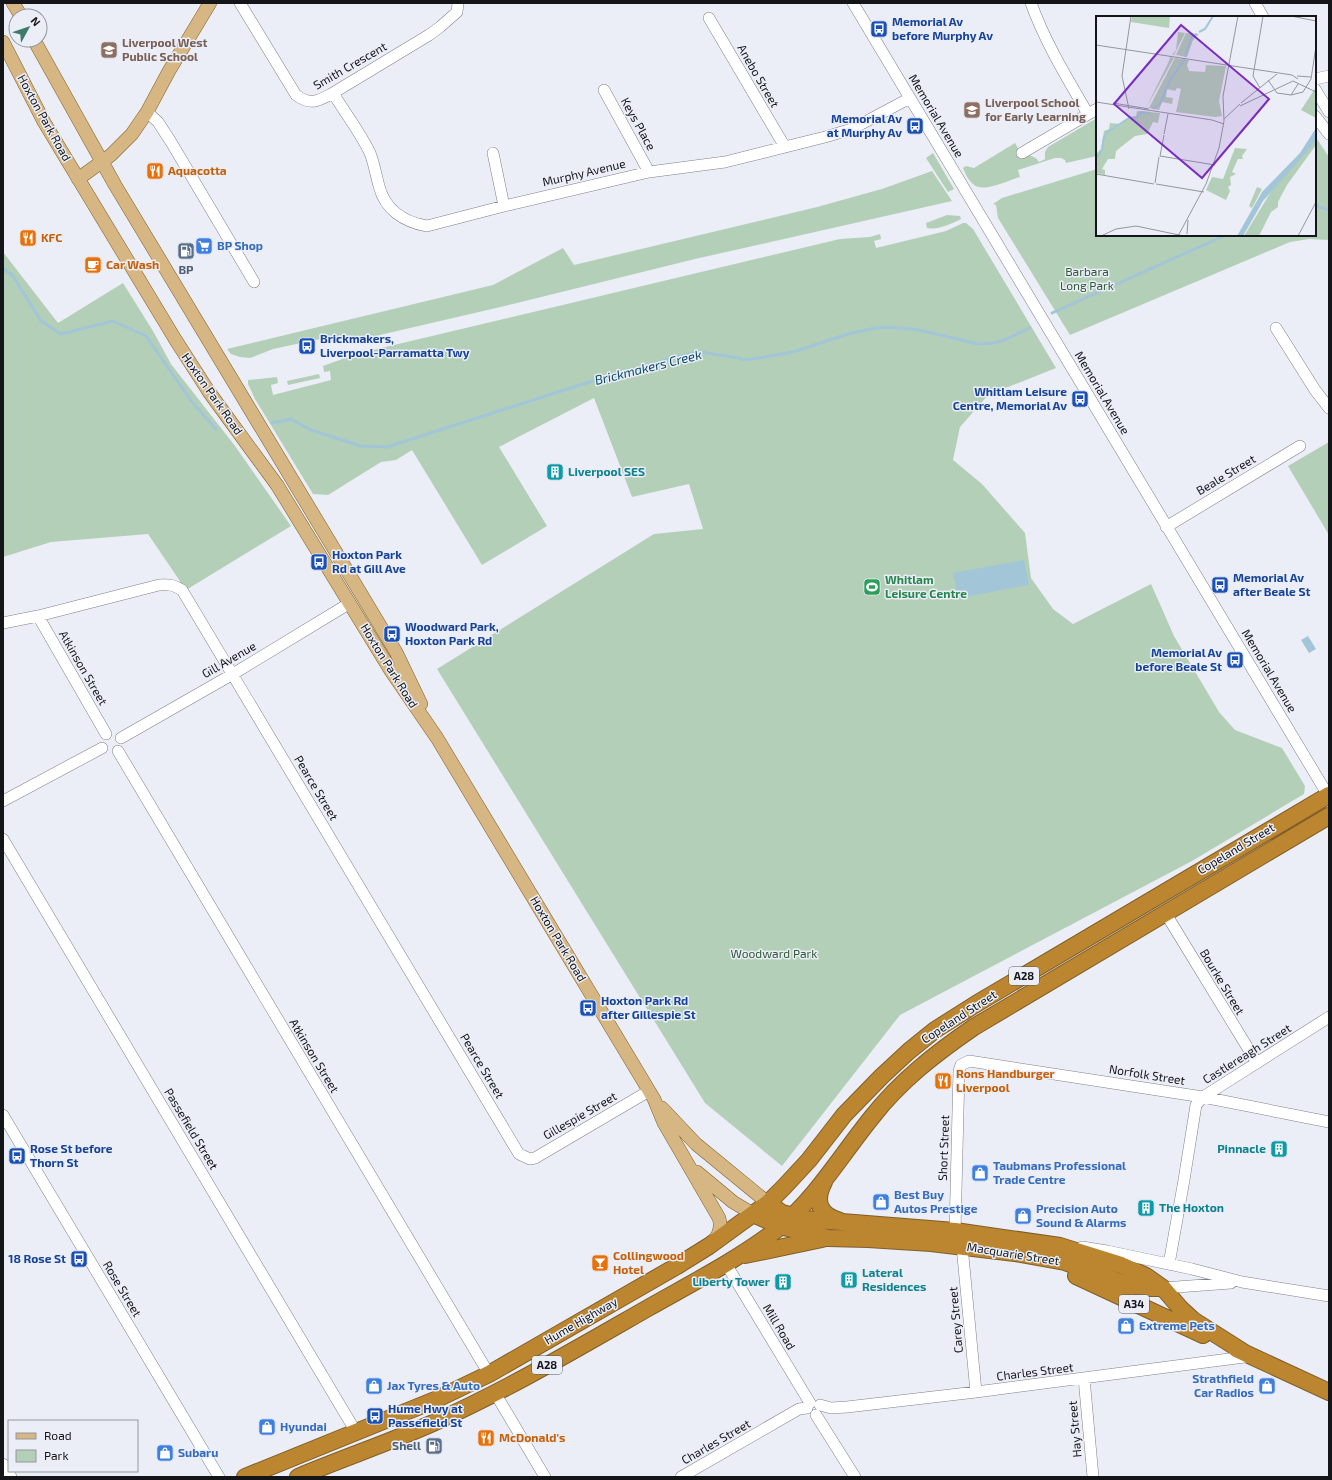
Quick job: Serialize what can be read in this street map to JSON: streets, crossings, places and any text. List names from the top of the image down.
{
  "streets": {
    "highway": [
      "Copeland Street",
      "A28",
      "Macquarie Street",
      "A34",
      "Hume Highway"
    ],
    "main road": ["Hoxton Park Road"],
    "street": [
      "Smith Crescent",
      "Anebo Street",
      "Memorial Avenue",
      "Keys Place",
      "Murphy Avenue",
      "Beale Street",
      "Gill Avenue",
      "Atkinson Street",
      "Pearce Street",
      "Bourke Street",
      "Castlereagh Street",
      "Norfolk Street",
      "Gillespie Street",
      "Passefield Street",
      "Short Street",
      "Rose Street",
      "Carey Street",
      "Mill Road",
      "Charles Street",
      "Hay Street"
    ]
  },
  "crossings": [
    ["Smith Crescent", "Murphy Avenue"],
    ["Anebo Street", "Murphy Avenue"],
    ["Memorial Avenue", "Murphy Avenue"],
    ["Memorial Avenue", "Beale Street"],
    ["Memorial Avenue", "Copeland Street"],
    ["Hoxton Park Road", "Gill Avenue"],
    ["Hoxton Park Road", "Copeland Street"],
    ["Hoxton Park Road", "Gillespie Street"],
    ["Hoxton Park Road", "A34"],
    ["Hoxton Park Road", "Hume Highway"],
    ["Keys Place", "Murphy Avenue"],
    ["Gill Avenue", "Atkinson Street"],
    ["Gill Avenue", "Pearce Street"],
    ["Atkinson Street", "Pearce Street"],
    ["Atkinson Street", "Hume Highway"],
    ["Pearce Street", "Gillespie Street"],
    ["Copeland Street", "Bourke Street"],
    ["Copeland Street", "Macquarie Street"],
    ["Copeland Street", "A34"],
    ["Copeland Street", "Hume Highway"],
    ["Bourke Street", "Castlereagh Street"],
    ["Castlereagh Street", "Norfolk Street"],
    ["Castlereagh Street", "Macquarie Street"],
    ["Norfolk Street", "Short Street"],
    ["Passefield Street", "Hume Highway"],
    ["Short Street", "Macquarie Street"],
    ["Macquarie Street", "A34"],
    ["Macquarie Street", "Carey Street"],
    ["Macquarie Street", "Hume Highway"],
    ["A34", "Hume Highway"],
    ["A34", "Charles Street"],
    ["Carey Street", "Charles Street"],
    ["Hume Highway", "Mill Road"],
    ["Mill Road", "Charles Street"],
    ["Charles Street", "Hay Street"]
  ],
  "water": ["Brickmakers Creek"],
  "parks": ["Barbara Long Park", "Woodward Park"],
  "places": {
    "bus stop": [
      "Memorial Av before Murphy Av",
      "Memorial Av at Murphy Av",
      "Brickmakers, Liverpool-Parramatta Twy",
      "Whitlam Leisure Centre, Memorial Av",
      "Hoxton Park Rd at Gill Ave",
      "Memorial Av after Beale St",
      "Woodward Park, Hoxton Park Rd",
      "Memorial Av before Beale St",
      "Hoxton Park Rd after Gillespie St",
      "Rose St before Thorn St",
      "18 Rose St",
      "Hume Hwy at Passefield St"
    ],
    "school or university": ["Liverpool West Public School", "Liverpool School for Early Learning"],
    "restaurant": [
      "Aquacotta",
      "KFC",
      "Rons Handburger Liverpool",
      "McDonald's"
    ],
    "supermarket": ["BP Shop"],
    "fuel station": ["BP", "Shell"],
    "cafe": ["Car Wash"],
    "building": [
      "Liverpool SES",
      "Pinnacle",
      "The Hoxton",
      "Lateral Residences",
      "Liberty Tower"
    ],
    "sports": ["Whitlam Leisure Centre"],
    "shop": [
      "Taubmans Professional Trade Centre",
      "Best Buy Autos Prestige",
      "Precision Auto Sound & Alarms",
      "Extreme Pets",
      "Jax Tyres & Auto",
      "Strathfield Car Radios",
      "Hyundai",
      "Subaru"
    ],
    "bar": ["Collingwood Hotel"]
  },
  "legend": ["Road", "Park"],
  "north": "top right"
}
